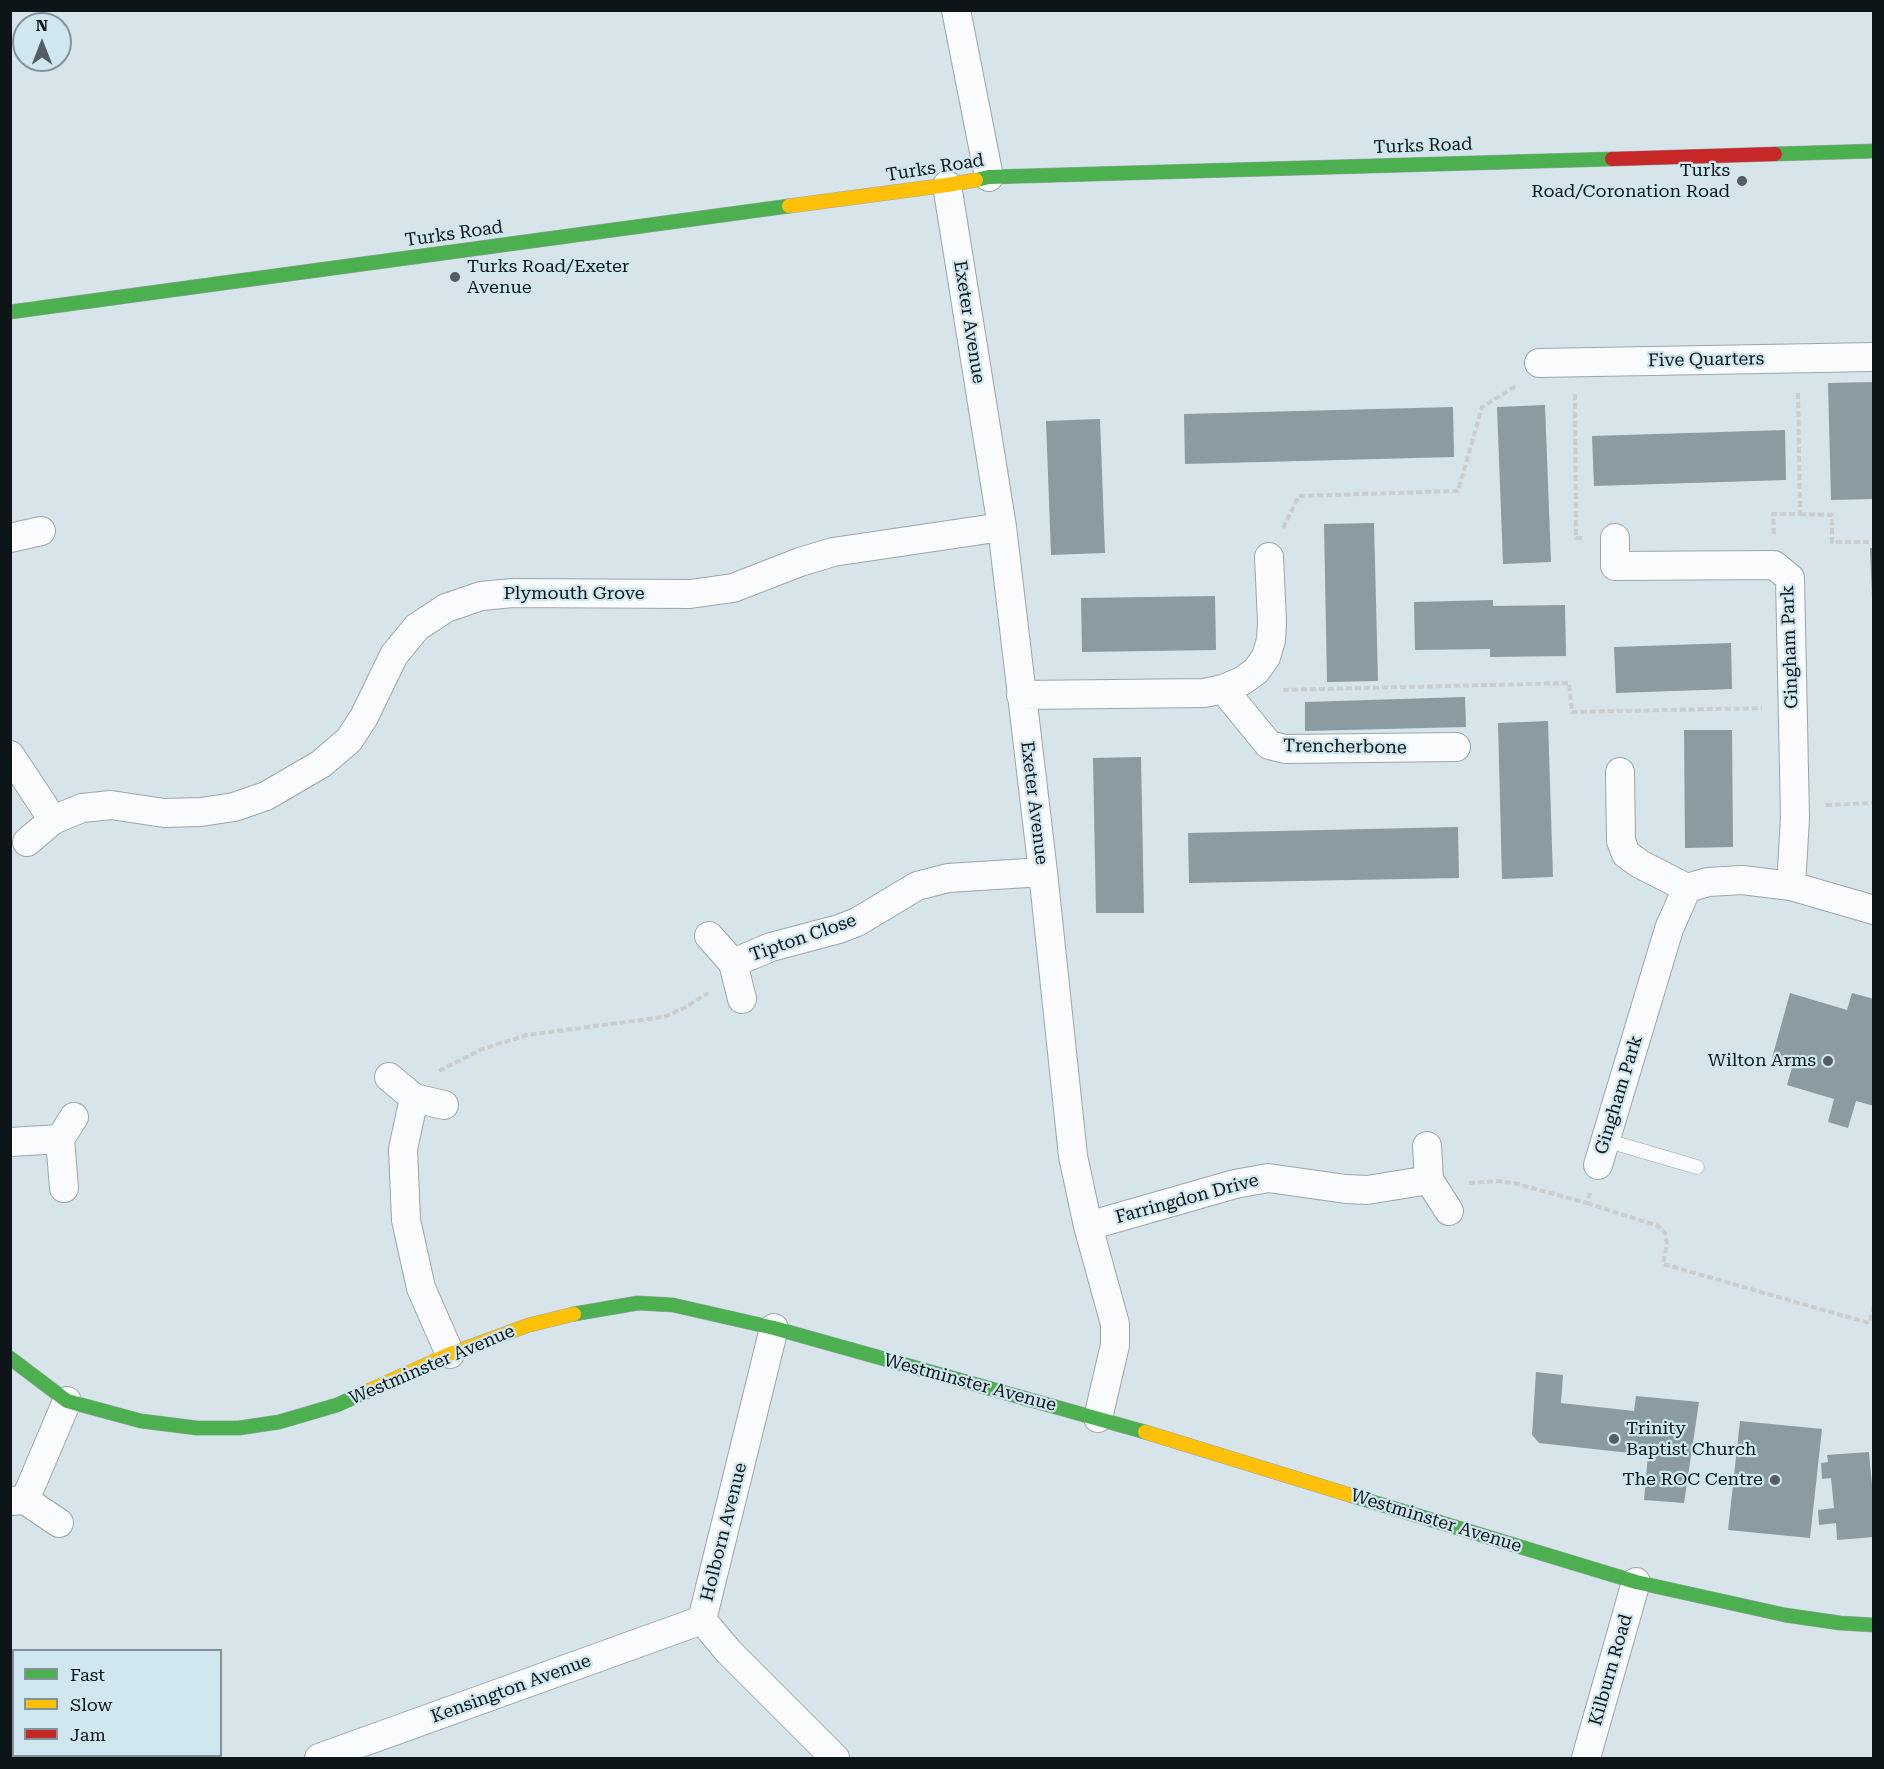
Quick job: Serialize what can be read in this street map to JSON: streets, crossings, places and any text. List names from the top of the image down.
{
  "streets": {
    "street": [
      "Turks Road",
      "Exeter Avenue",
      "Five Quarters",
      "Plymouth Grove",
      "Gingham Park",
      "Trencherbone",
      "Tipton Close",
      "Farringdon Drive",
      "Westminster Avenue",
      "Holborn Avenue",
      "Kilburn Road",
      "Kensington Avenue"
    ]
  },
  "crossings": [
    ["Turks Road", "Exeter Avenue"],
    ["Exeter Avenue", "Plymouth Grove"],
    ["Exeter Avenue", "Tipton Close"],
    ["Exeter Avenue", "Farringdon Drive"],
    ["Exeter Avenue", "Westminster Avenue"],
    ["Westminster Avenue", "Holborn Avenue"],
    ["Westminster Avenue", "Kilburn Road"],
    ["Holborn Avenue", "Kensington Avenue"]
  ],
  "places": [
    "Turks Road/Coronation Road",
    "Turks Road/Exeter Avenue",
    "Wilton Arms",
    "Trinity Baptist Church",
    "The ROC Centre"
  ],
  "legend": ["Fast", "Slow", "Jam"],
  "north": "top"
}
